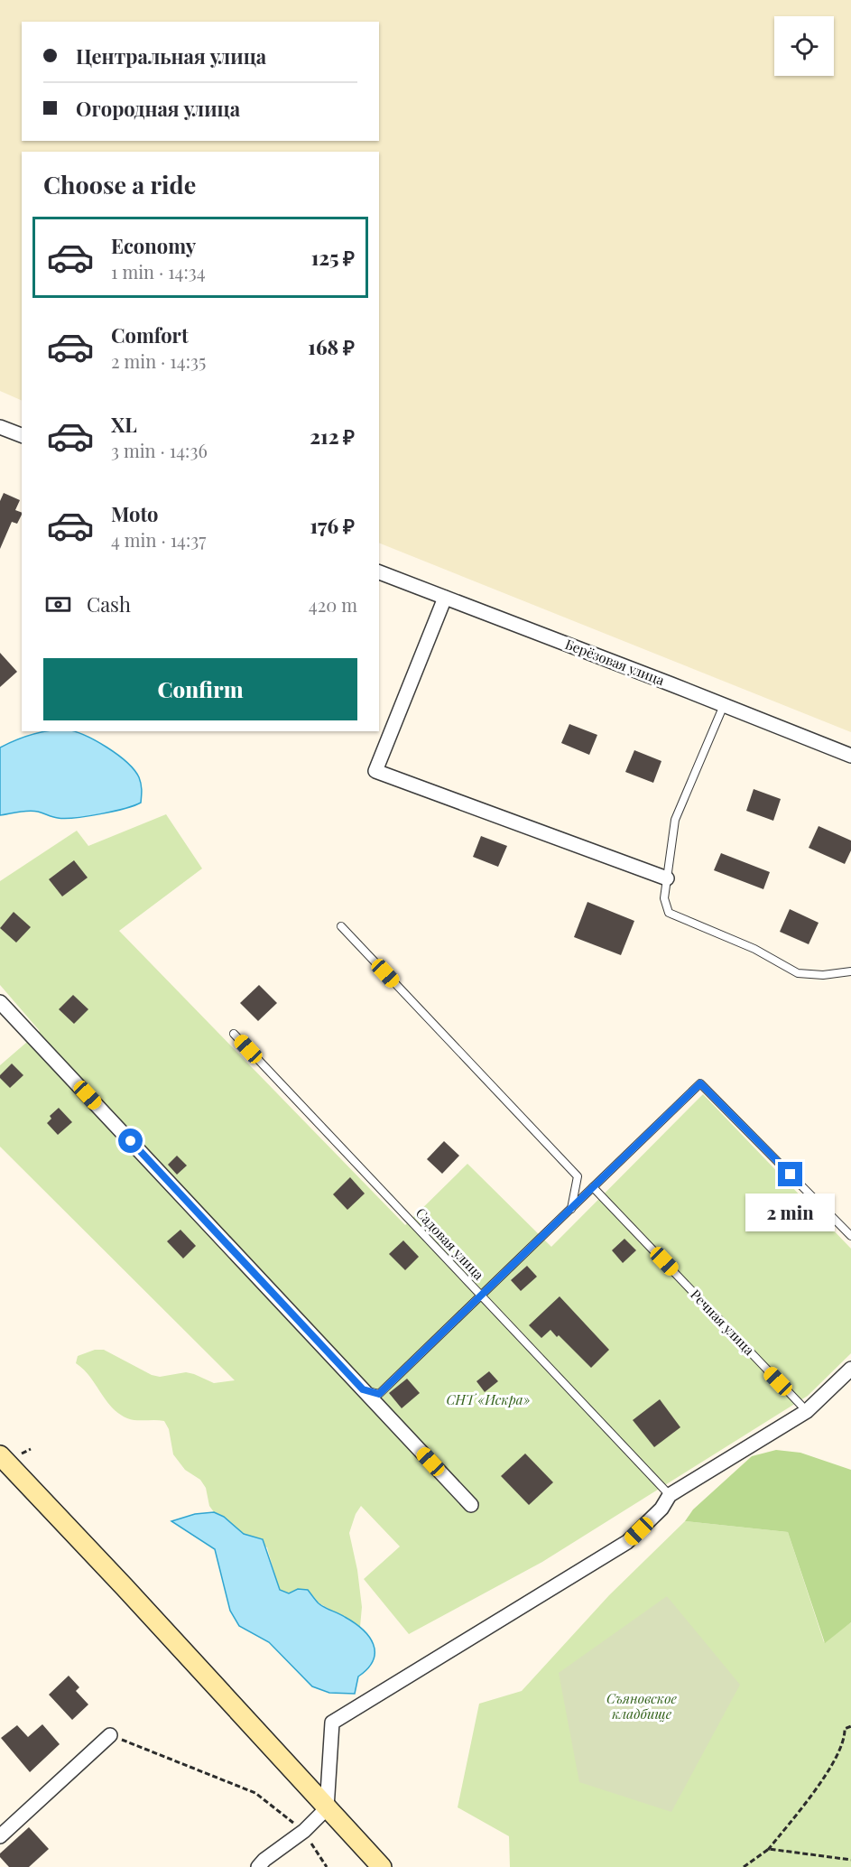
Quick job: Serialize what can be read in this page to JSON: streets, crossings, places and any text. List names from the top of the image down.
{
  "streets": {
    "street": ["Берёзовая улица"],
    "lane": ["Садовая улица", "Речная улица"]
  },
  "parks": ["СНТ «Искра»", "Съяновское кладбище"],
  "page": {
    "banner": ["Центральная улица", "Огородная улица"],
    "heading": "Choose a ride",
    "list": [
      {
        "name": "Economy",
        "note": "1 min · 14:34",
        "value": "125 ₽"
      },
      {
        "name": "Comfort",
        "note": "2 min · 14:35",
        "value": "168 ₽"
      },
      {
        "name": "XL",
        "note": "3 min · 14:36",
        "value": "212 ₽"
      },
      {
        "name": "Moto",
        "note": "4 min · 14:37",
        "value": "176 ₽"
      }
    ],
    "pay": ["Cash", "420 m"],
    "buttons": "Confirm",
    "bubble": "2 min"
  }
}
